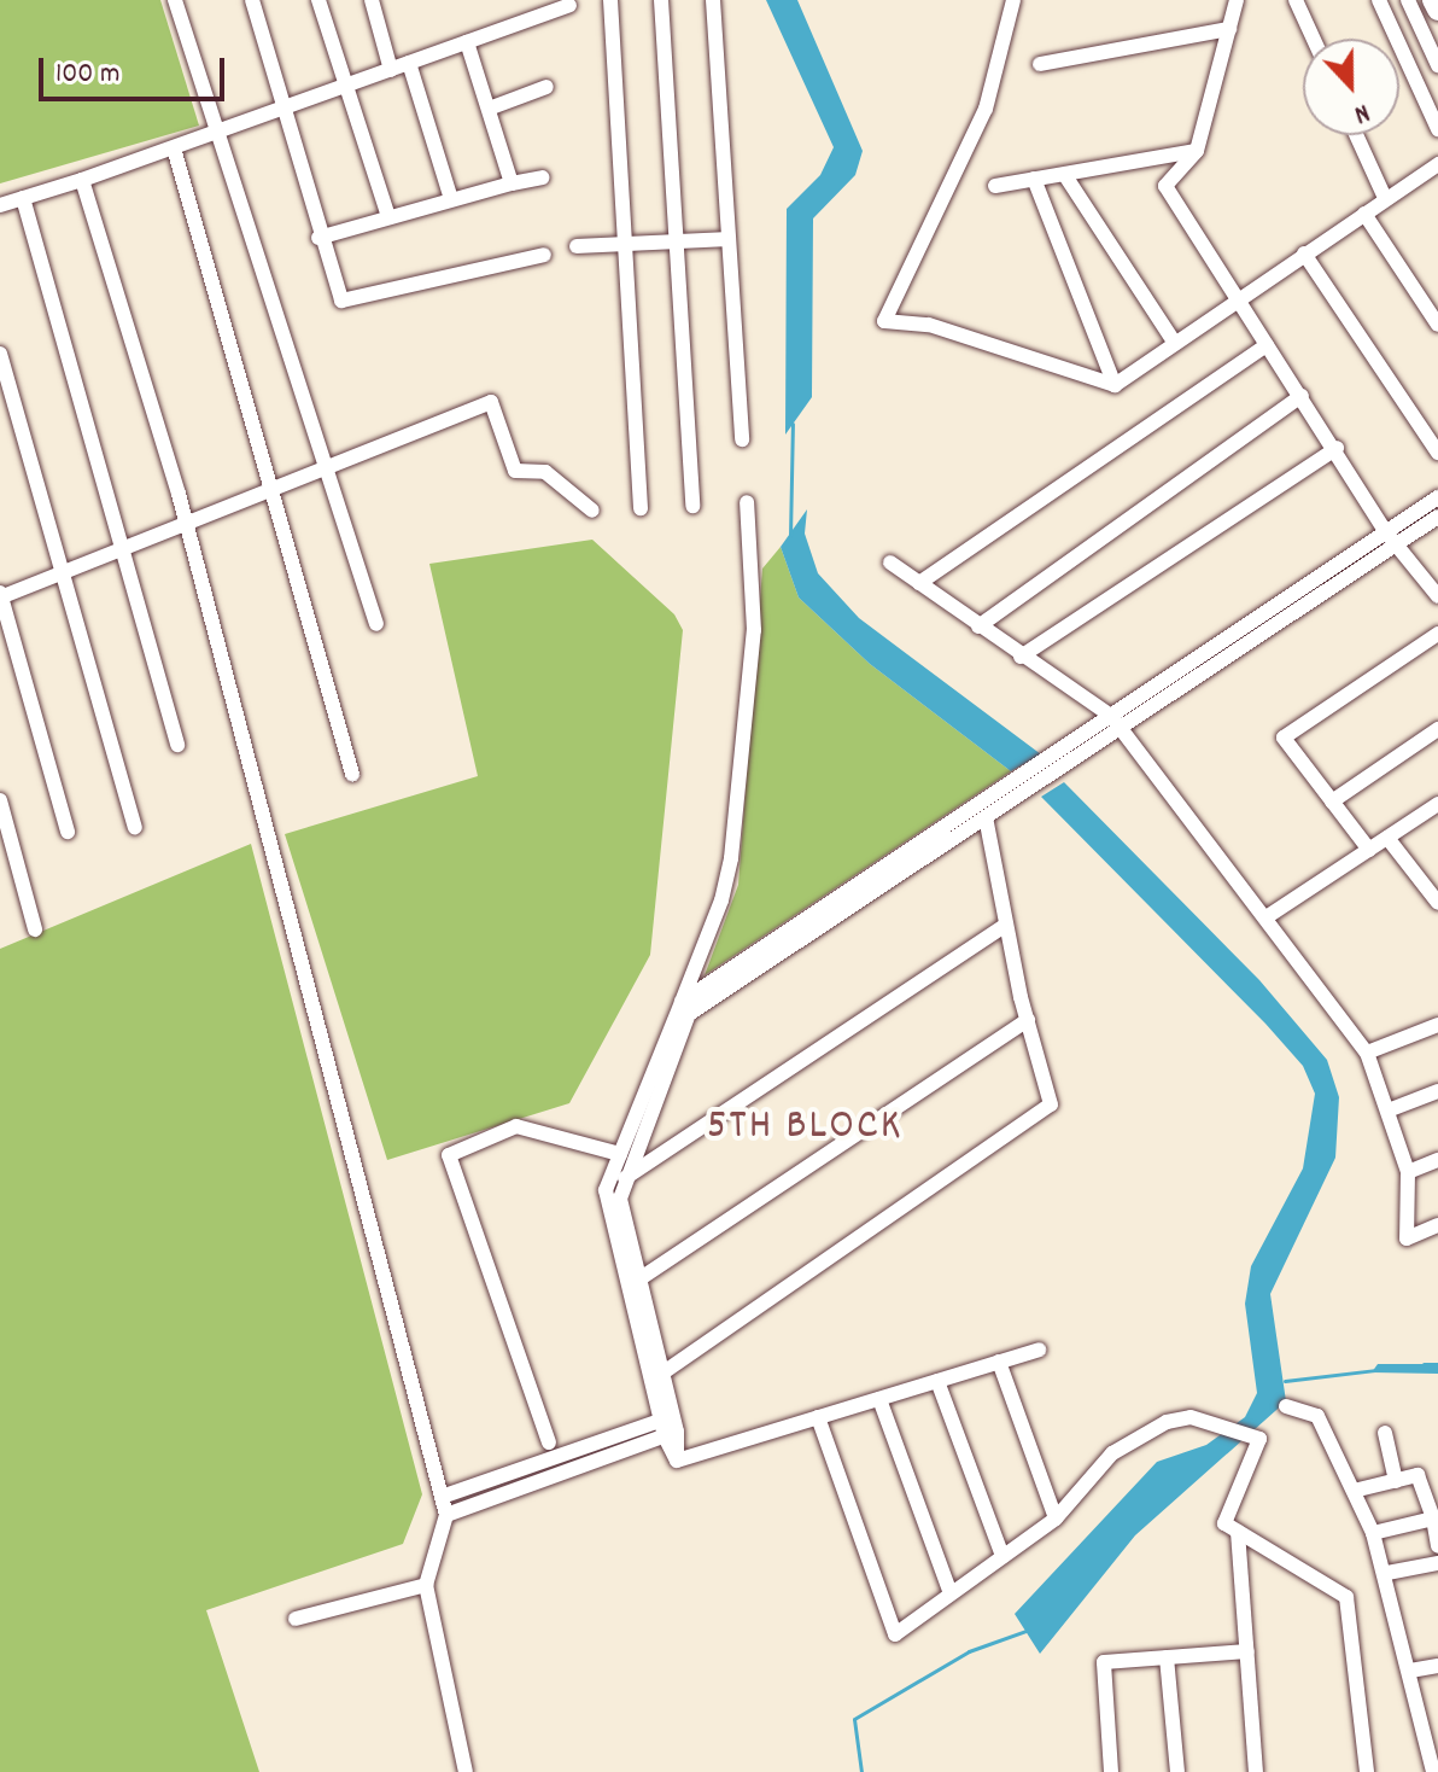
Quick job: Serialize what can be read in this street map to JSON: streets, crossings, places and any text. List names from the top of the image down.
{
  "districts": ["5TH BLOCK"],
  "scale_bar": "100 m",
  "north": "bottom"
}
